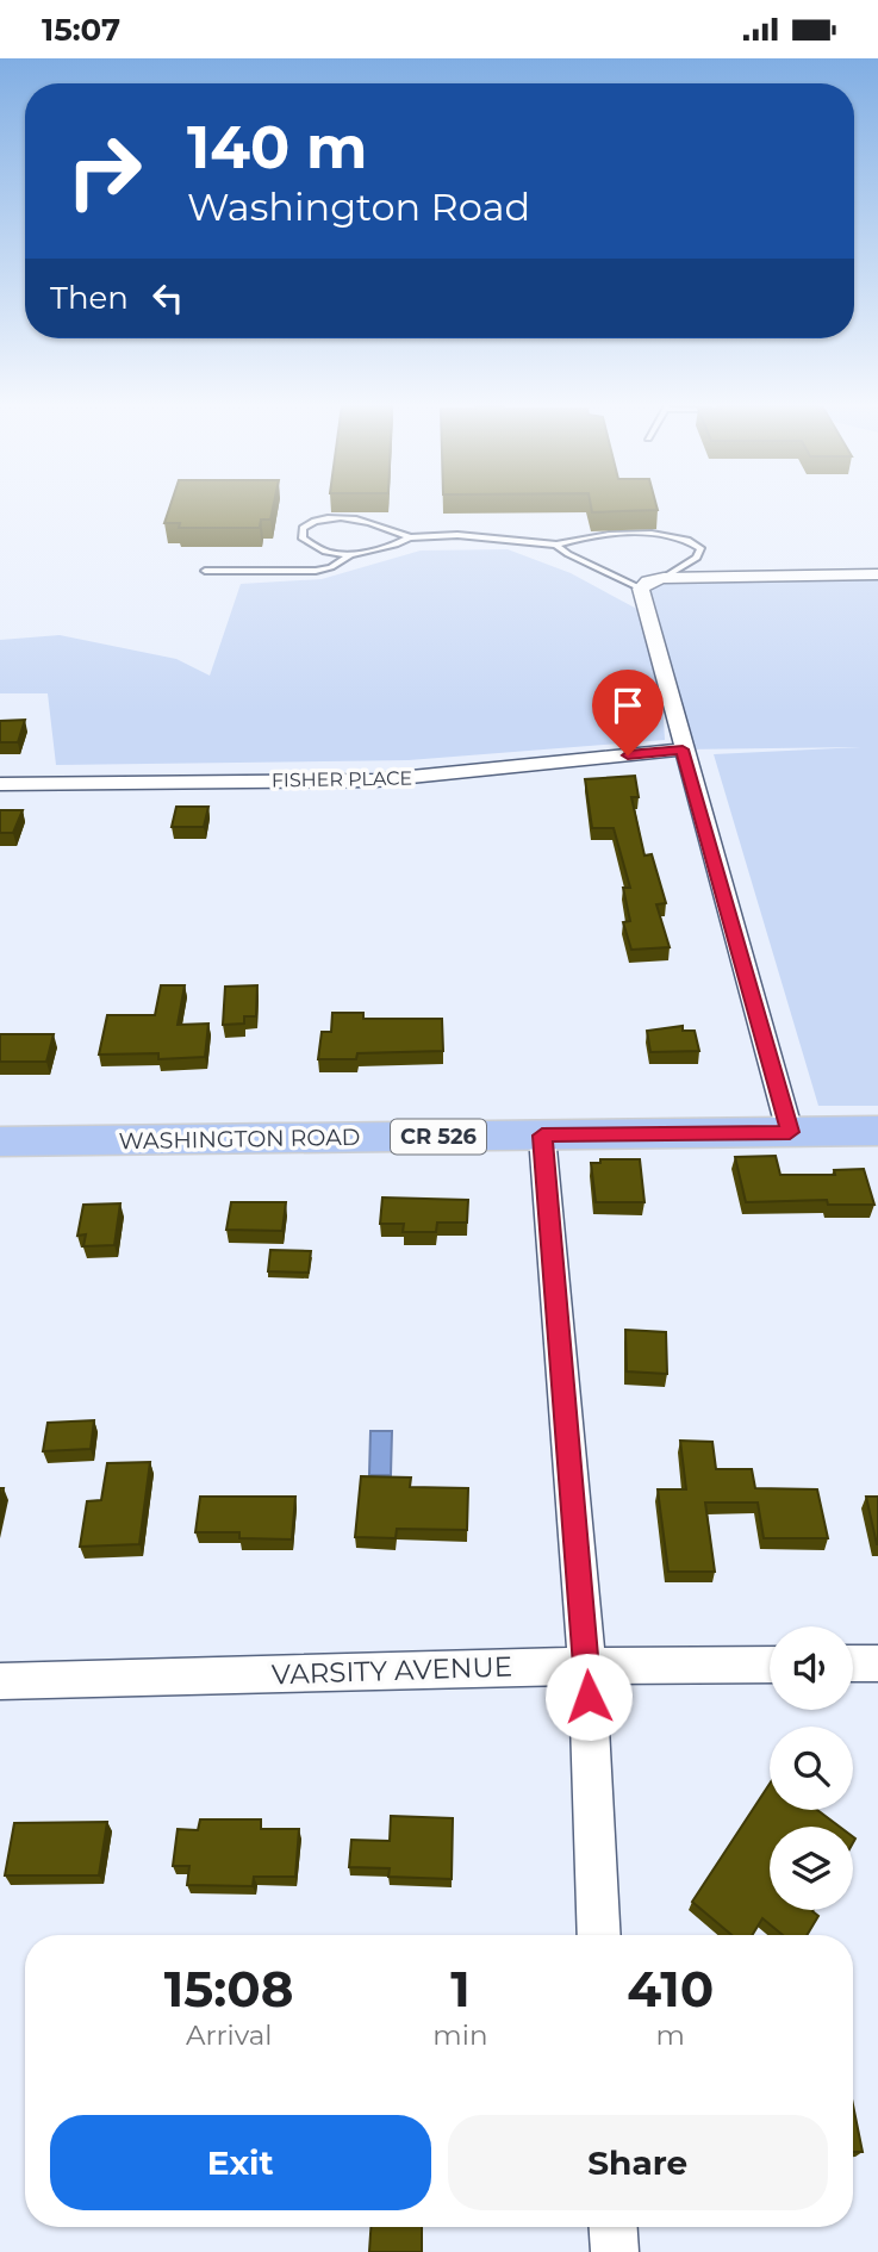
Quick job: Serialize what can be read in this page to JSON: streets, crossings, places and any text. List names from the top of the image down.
{
  "streets": {
    "main road": ["CR 526", "WASHINGTON ROAD"],
    "street": ["FISHER PLACE", "VARSITY AVENUE"]
  },
  "page": {
    "status": "15:07",
    "turn": ["140 m", "Washington Road"],
    "then": "Then",
    "eta": [
      "15:08",
      "Arrival",
      "1",
      "min",
      "410",
      "m"
    ],
    "buttons": ["Exit", "Share"]
  }
}
